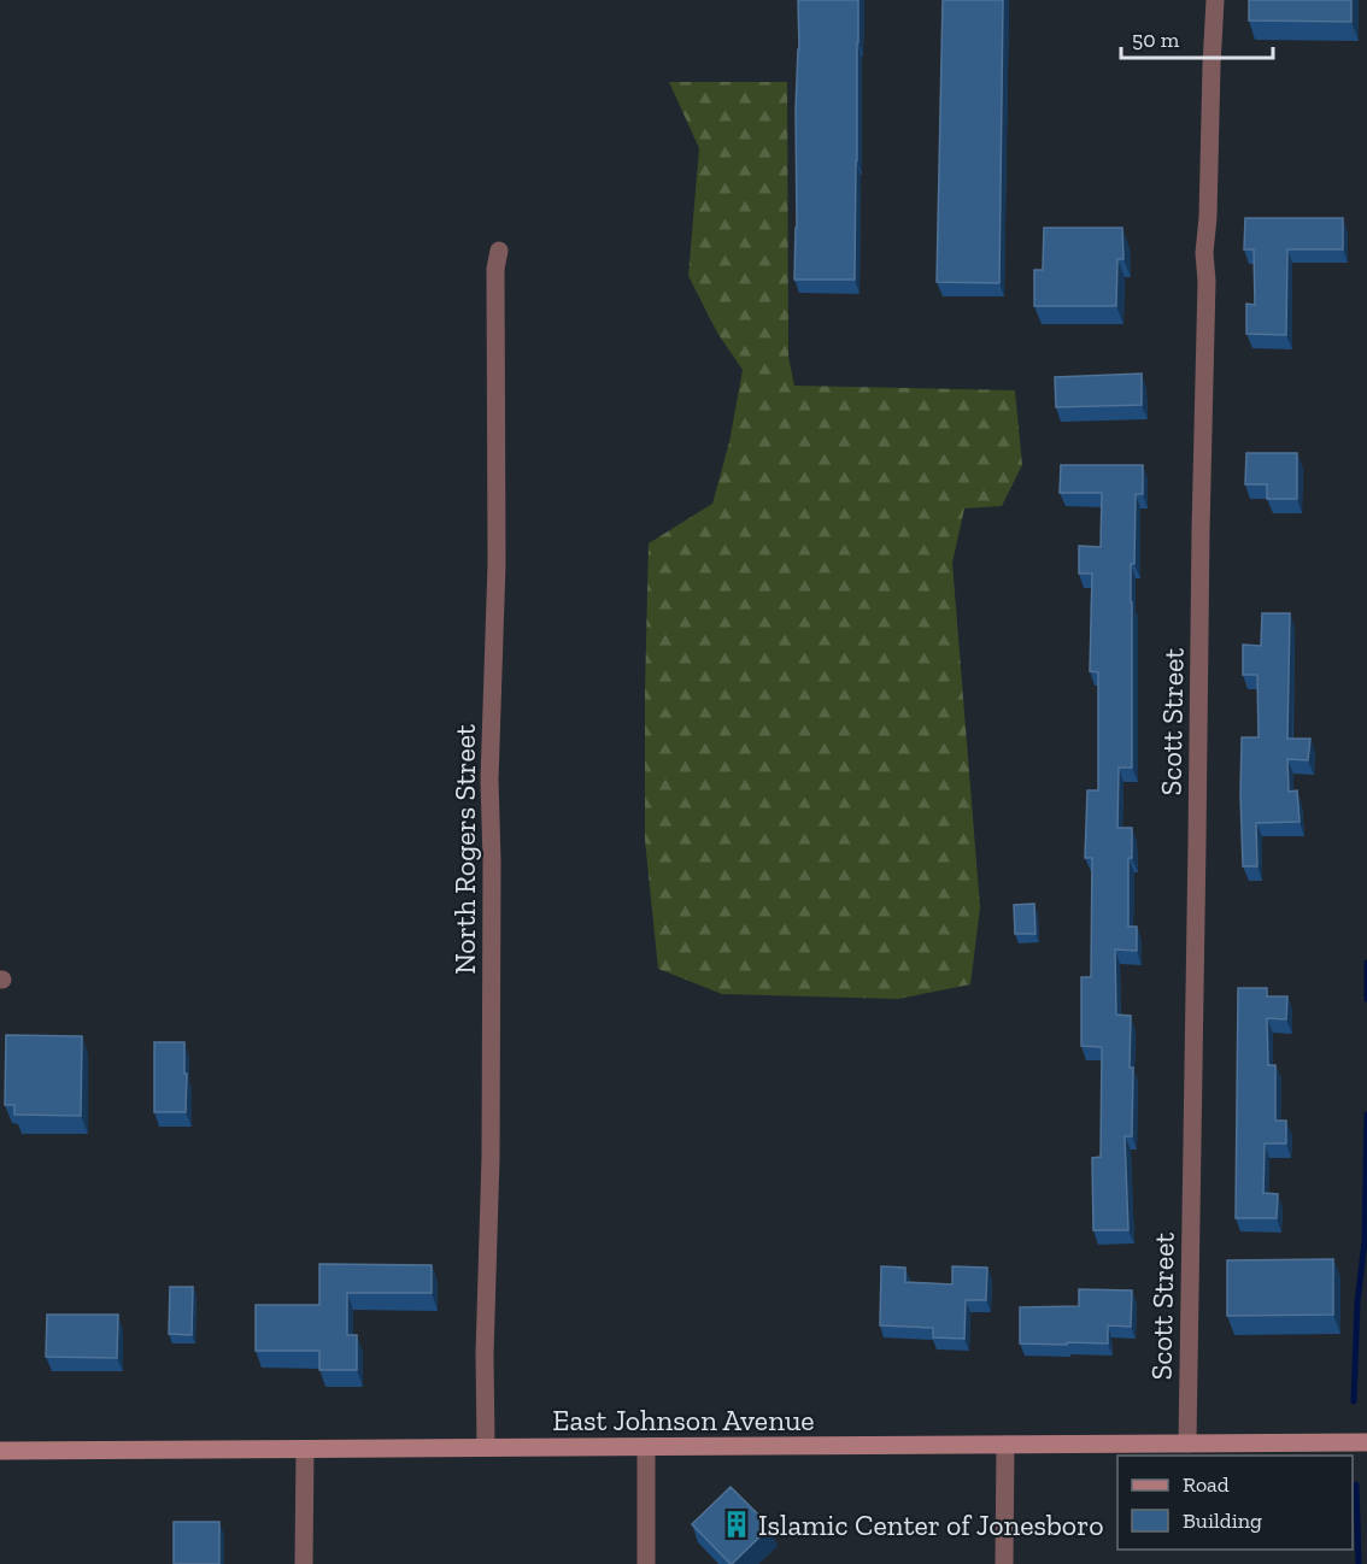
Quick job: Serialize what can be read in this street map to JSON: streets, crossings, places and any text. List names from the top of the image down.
{
  "streets": {
    "main road": ["East Johnson Avenue"],
    "street": ["Scott Street", "North Rogers Street"]
  },
  "crossings": [
    ["Scott Street", "East Johnson Avenue"],
    ["North Rogers Street", "East Johnson Avenue"]
  ],
  "places": {
    "building": ["Islamic Center of Jonesboro"]
  },
  "legend": ["Road", "Building"],
  "scale_bar": "50 m"
}
